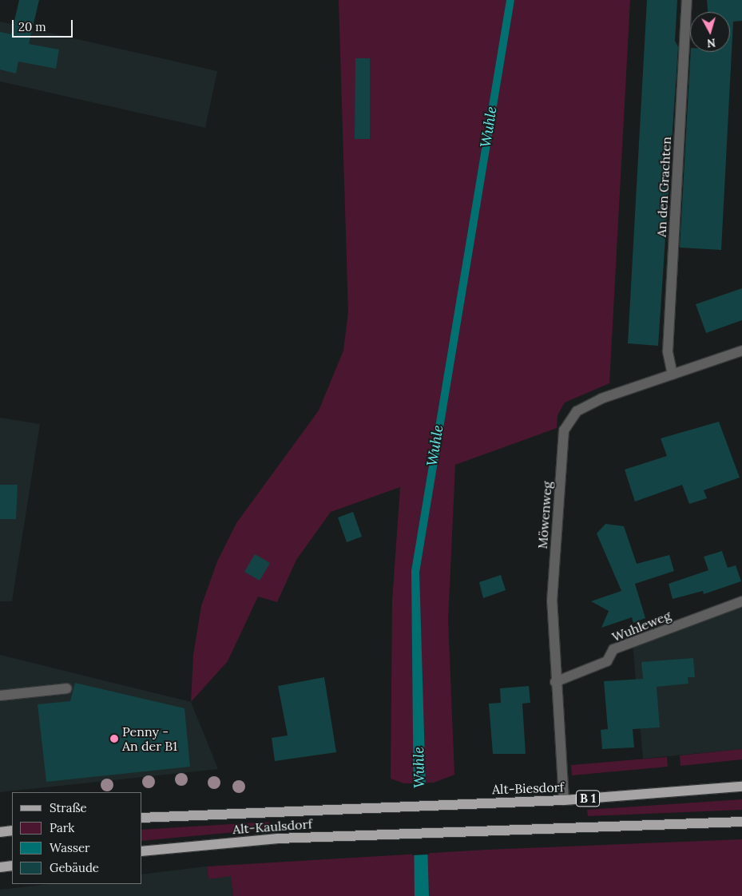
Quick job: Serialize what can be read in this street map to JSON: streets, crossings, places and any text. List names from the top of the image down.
{
  "streets": {
    "main road": ["Alt-Biesdorf", "B 1", "Alt-Kaulsdorf"],
    "street": ["An den Grachten", "Möwenweg", "Wuhleweg"]
  },
  "crossings": [
    ["An den Grachten", "Möwenweg"],
    ["Möwenweg", "Wuhleweg"],
    ["Möwenweg", "Alt-Biesdorf"],
    ["Alt-Biesdorf", "Alt-Kaulsdorf"]
  ],
  "water": ["Wuhle"],
  "places": ["Penny - An der B1"],
  "legend": [
    "Straße",
    "Park",
    "Wasser",
    "Gebäude"
  ],
  "scale_bar": "20 m",
  "north": "bottom"
}
